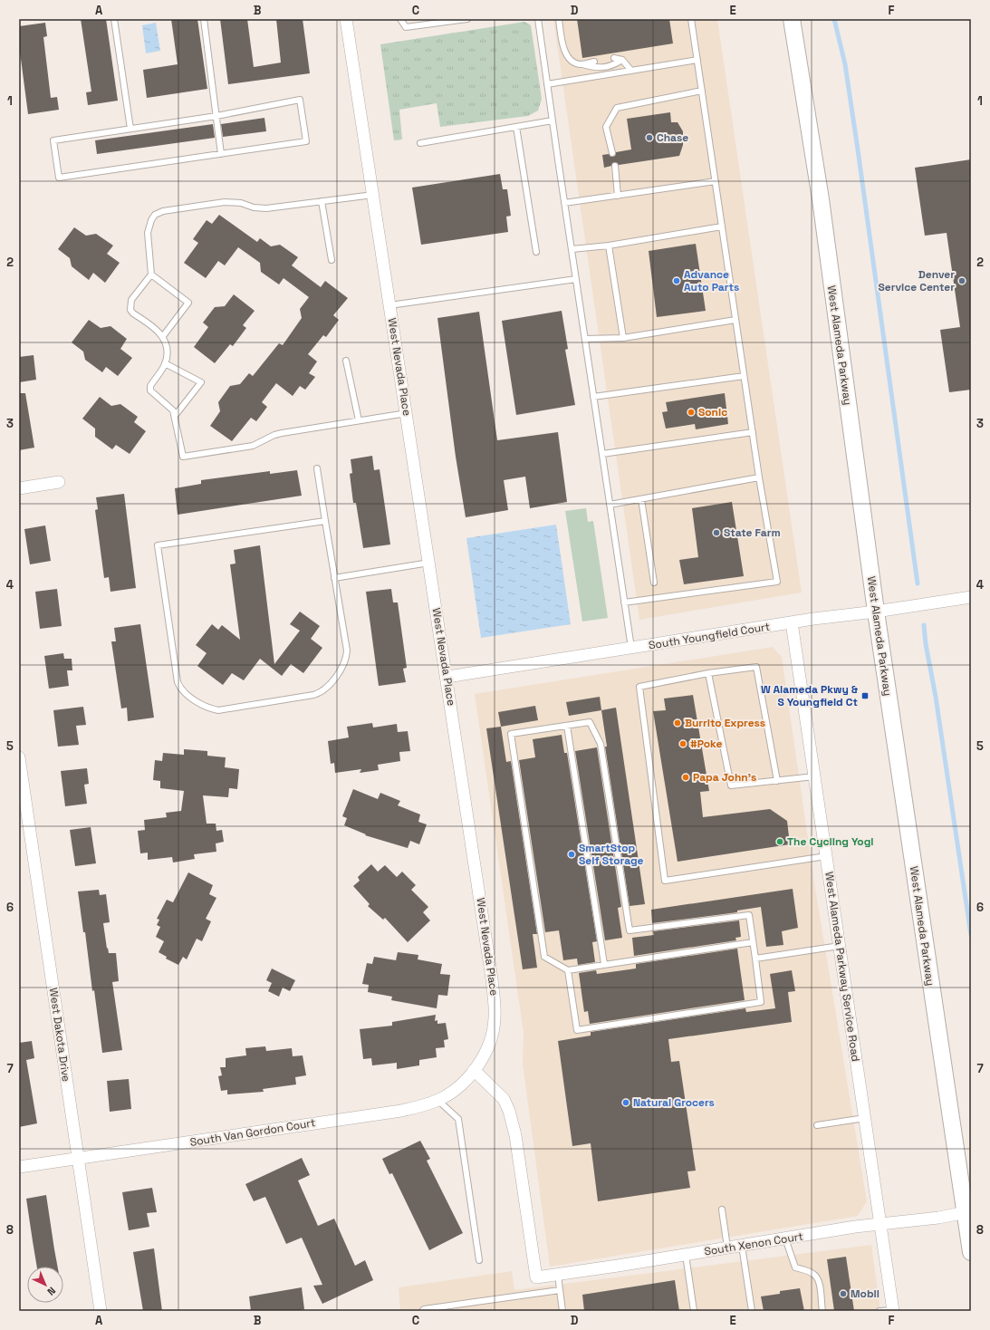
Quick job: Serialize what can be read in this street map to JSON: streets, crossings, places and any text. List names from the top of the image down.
{
  "streets": {
    "main road": ["West Alameda Parkway"],
    "street": [
      "West Nevada Place",
      "South Youngfield Court",
      "West Alameda Parkway Service Road",
      "West Dakota Drive",
      "South Van Gordon Court",
      "South Xenon Court"
    ]
  },
  "crossings": [
    ["West Alameda Parkway", "South Youngfield Court"],
    ["West Alameda Parkway", "South Xenon Court"],
    ["West Nevada Place", "South Youngfield Court"],
    ["West Nevada Place", "South Van Gordon Court"],
    ["West Nevada Place", "South Xenon Court"],
    ["South Youngfield Court", "West Alameda Parkway Service Road"],
    ["West Alameda Parkway Service Road", "South Xenon Court"],
    ["West Dakota Drive", "South Van Gordon Court"],
    ["South Van Gordon Court", "South Xenon Court"]
  ],
  "places": {
    "other": [
      "Chase",
      "Advance Auto Parts",
      "Denver Service Center",
      "Sonic",
      "State Farm",
      "Burrito Express",
      "#Poke",
      "Papa John's",
      "The Cycling Yogi",
      "SmartStop Self Storage",
      "Natural Grocers",
      "Mobil"
    ],
    "transit": ["W Alameda Pkwy & S Youngfield Ct"]
  },
  "north": "bottom right",
  "grid": {
    "columns": [
      "A",
      "B",
      "C",
      "D",
      "E",
      "F"
    ],
    "rows": [
      "1",
      "2",
      "3",
      "4",
      "5",
      "6",
      "7",
      "8"
    ]
  }
}
